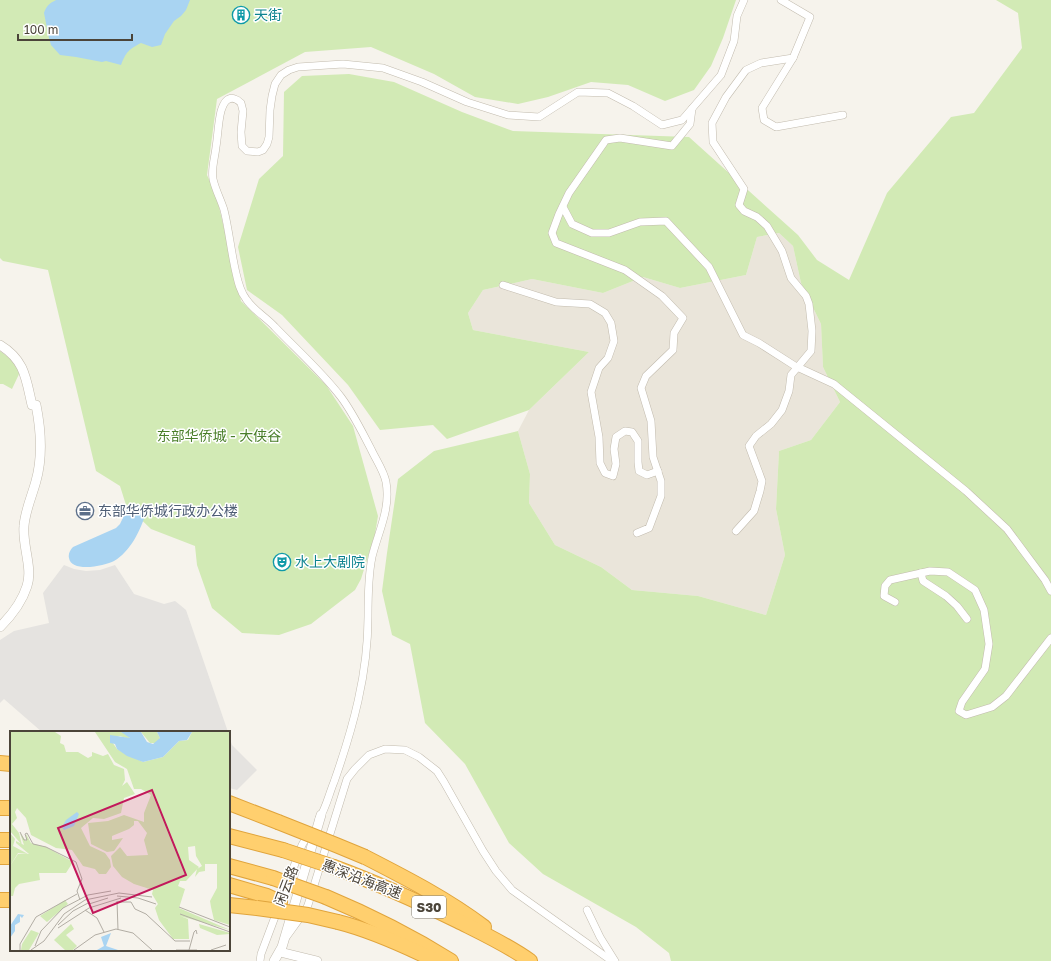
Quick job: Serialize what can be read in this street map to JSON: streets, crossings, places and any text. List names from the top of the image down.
{
  "streets": {
    "highway": ["惠深沿海高速", "S30"],
    "street": ["闲云路"]
  },
  "parks": ["东部华侨城 - 大侠谷"],
  "places": {
    "building": ["天街"],
    "office": ["东部华侨城行政办公楼"],
    "theatre": ["水上大剧院"]
  },
  "scale_bar": "100 m"
}
